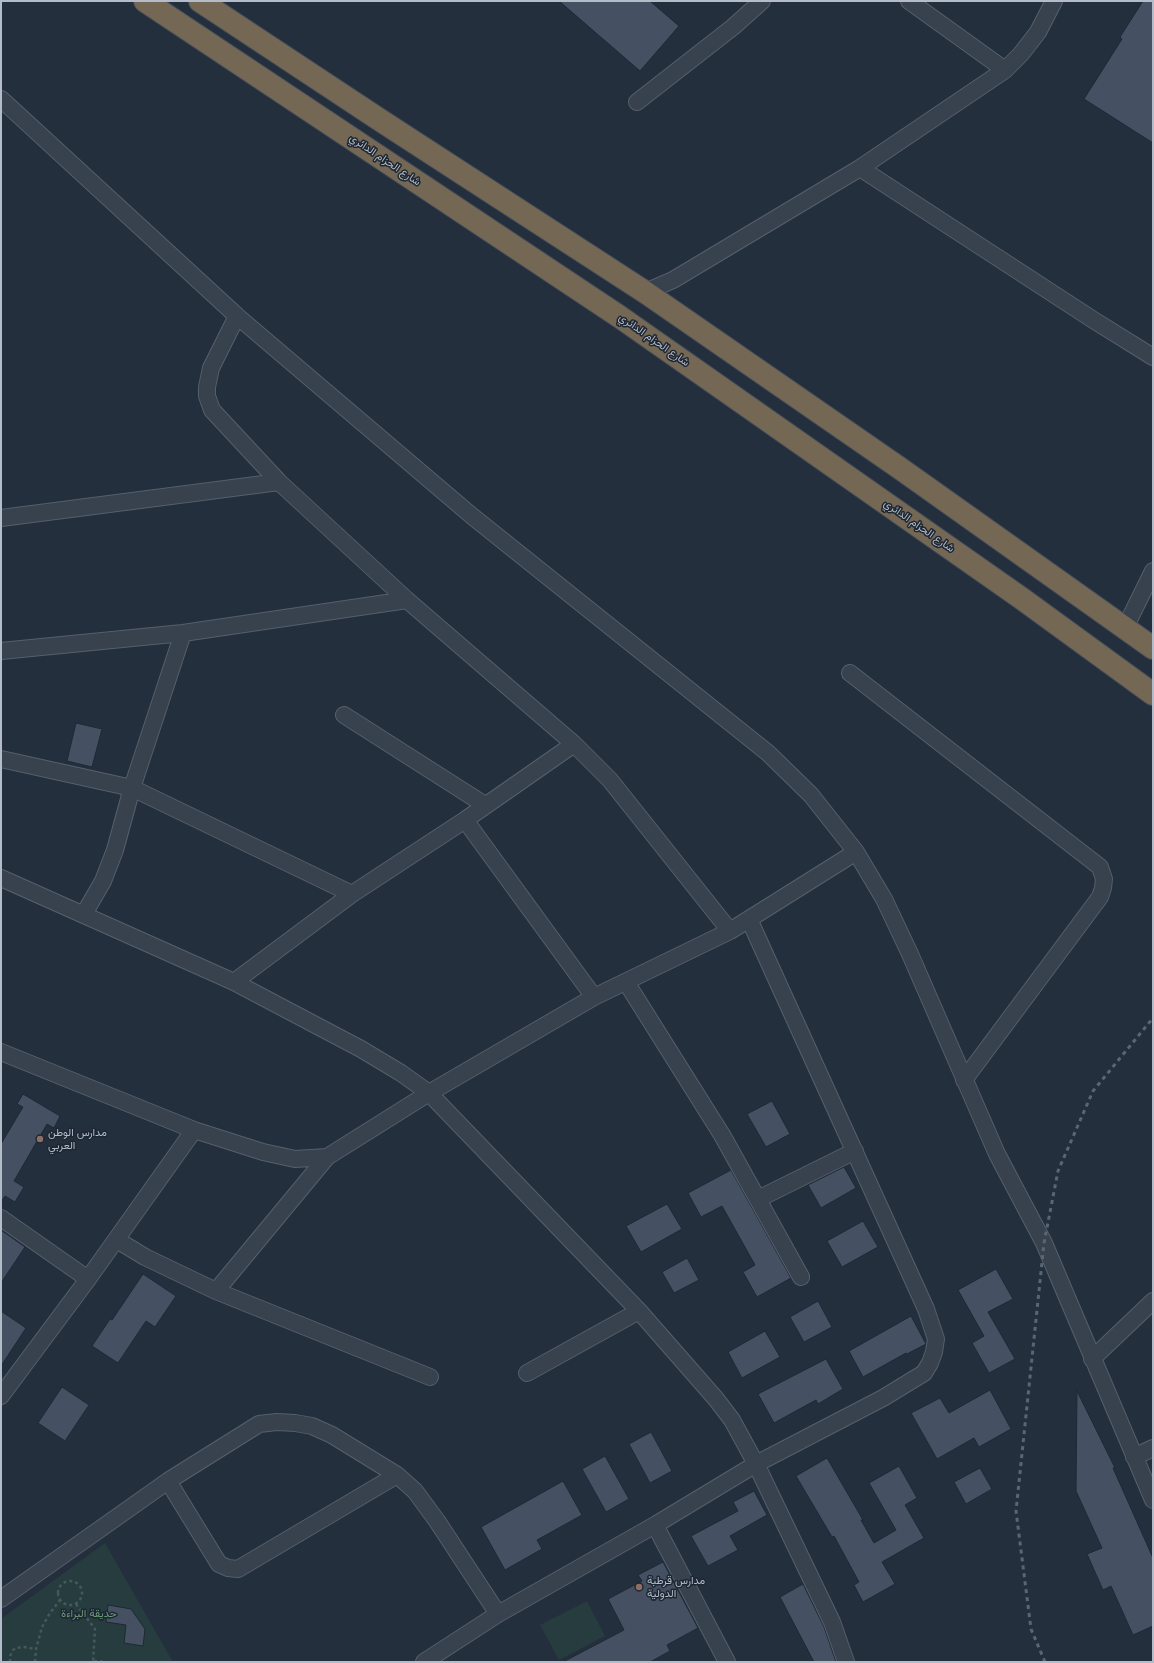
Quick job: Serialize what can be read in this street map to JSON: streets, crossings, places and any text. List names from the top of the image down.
{
  "streets": {
    "highway": ["شارع الحزام الدائري"]
  },
  "parks": ["حديقة البراءة"],
  "places": ["مدارس الوطن العربي", "مدارس قرطبة الدولية"]
}
